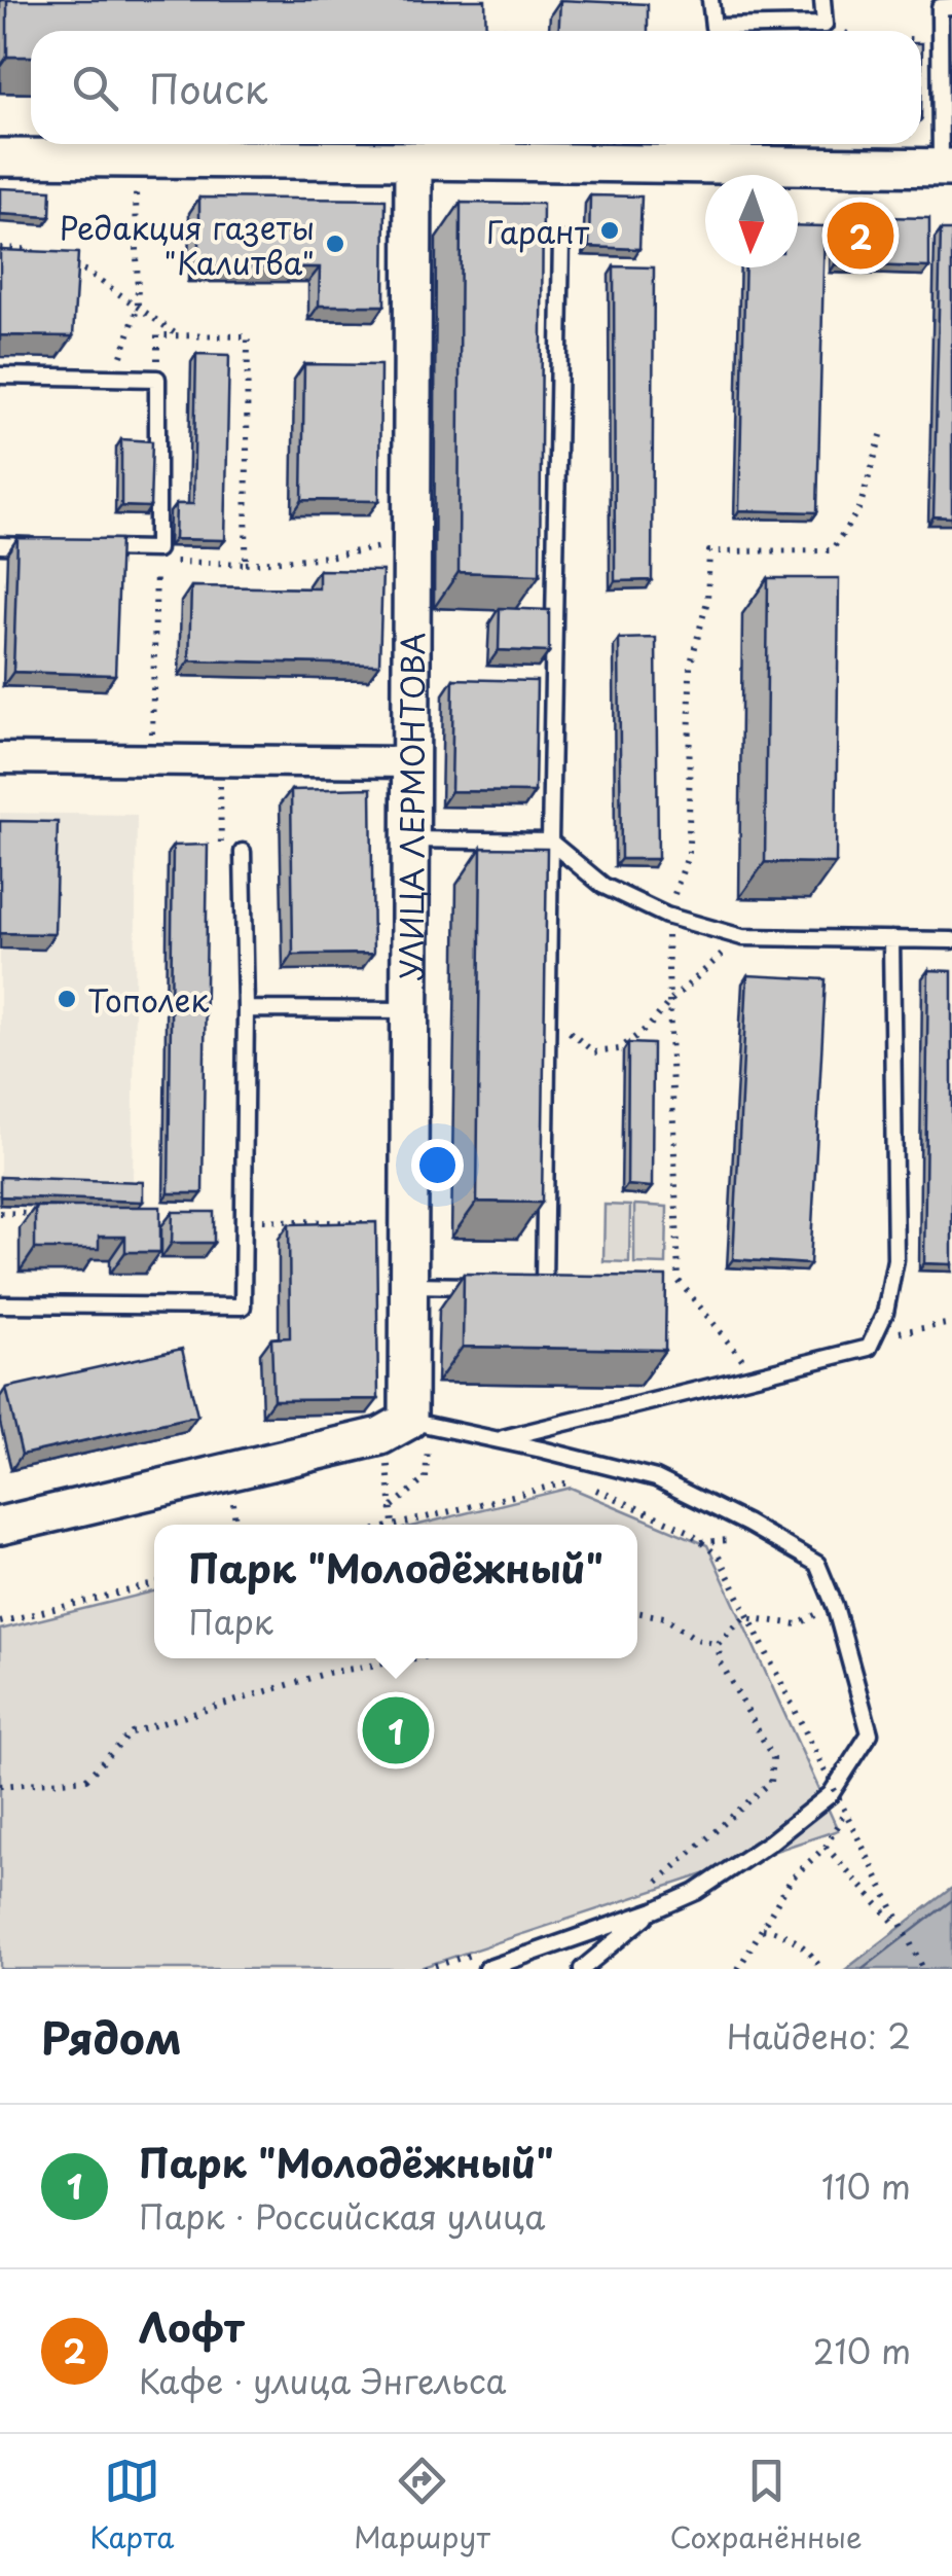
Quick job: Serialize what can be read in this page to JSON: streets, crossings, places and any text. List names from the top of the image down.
{
  "streets": {
    "street": ["УЛИЦА ЛЕРМОНТОВА"]
  },
  "places": ["Гарант", "Редакция газеты \"Калитва\"", "Тополек"],
  "north": "bottom",
  "page": {
    "search": "Поиск",
    "pins": ["2", "1"],
    "popup": ["Парк \"Молодёжный\"", "Парк"],
    "heading": ["Рядом", "Найдено: 2"],
    "list": [
      {
        "mark": "1",
        "name": "Парк \"Молодёжный\"",
        "note": "Парк · Российская улица",
        "value": "110 m"
      },
      {
        "mark": "2",
        "name": "Лофт",
        "note": "Кафе · улица Энгельса",
        "value": "210 m"
      }
    ],
    "nav": ["Карта", "Маршрут", "Сохранённые"]
  }
}
